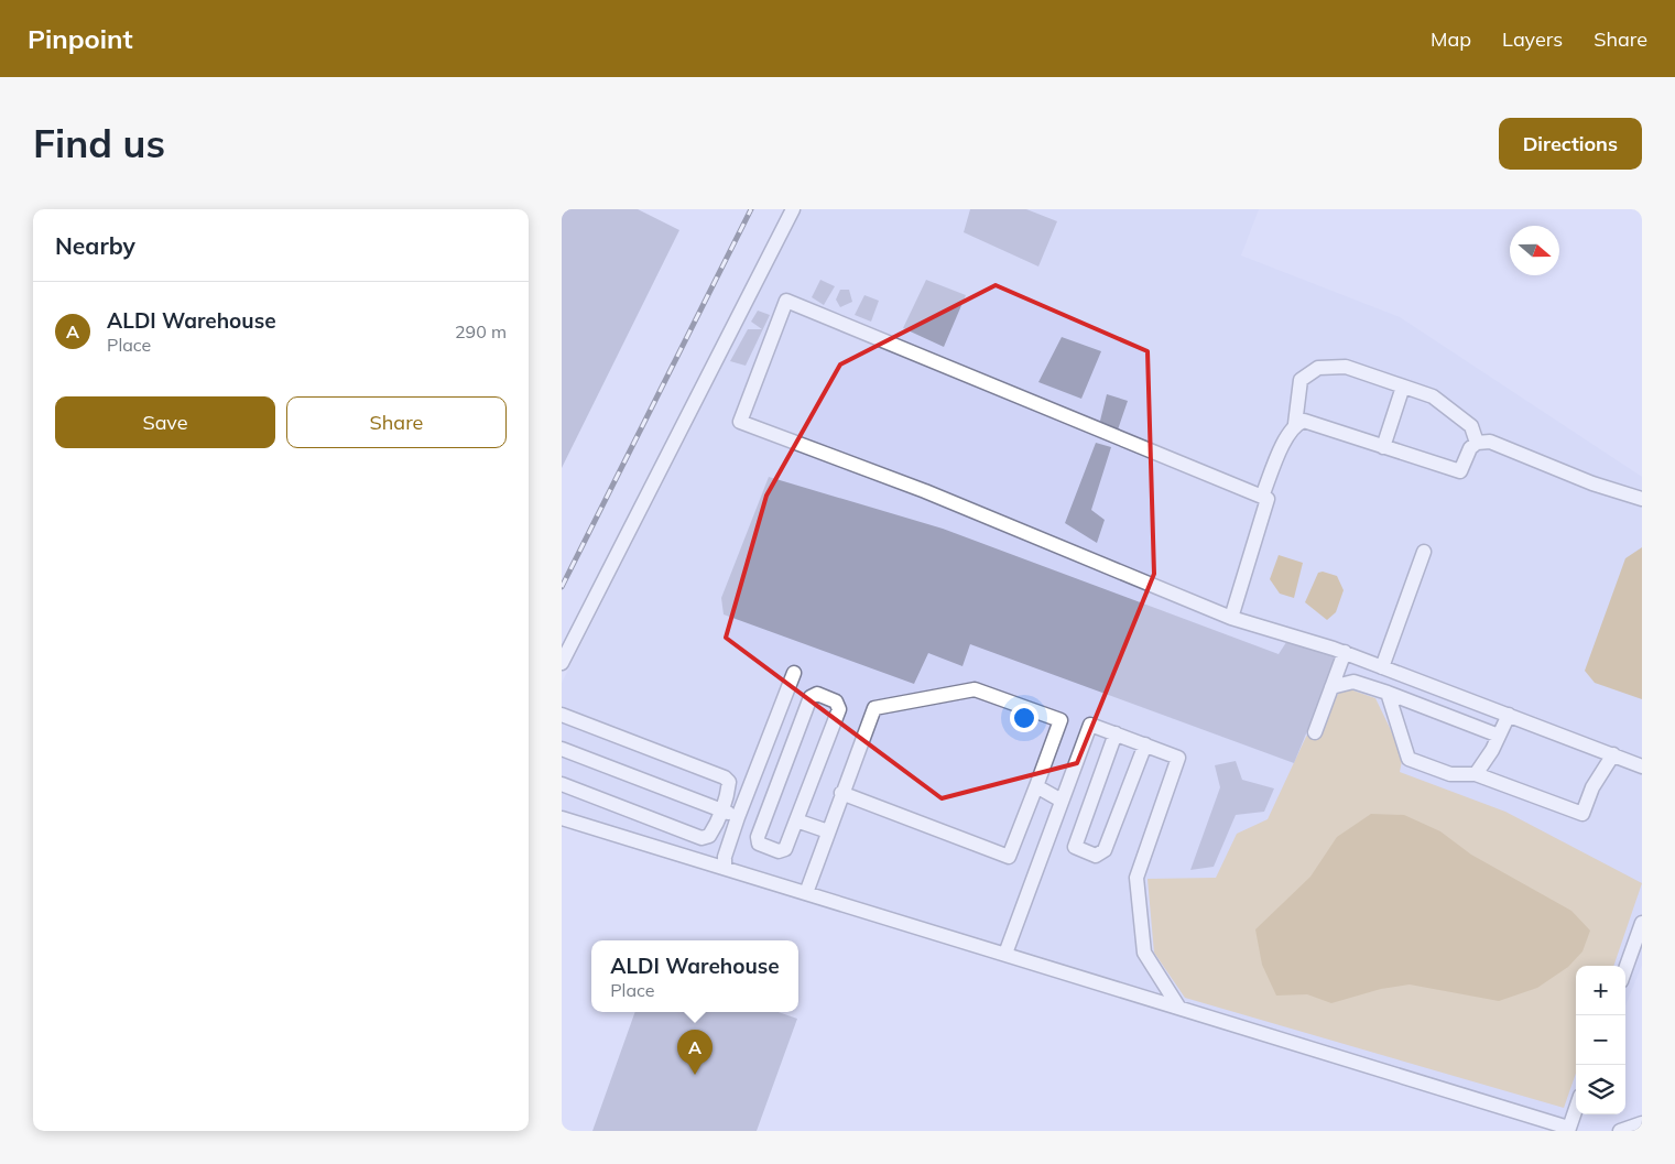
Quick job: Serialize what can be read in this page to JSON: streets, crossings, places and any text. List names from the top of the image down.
{
  "north": "right",
  "page": {
    "header": "Pinpoint",
    "nav": ["Map", "Layers", "Share"],
    "buttons": [
      "Directions",
      ["Save", "Share"]
    ],
    "title": "Find us",
    "heading": "Nearby",
    "list": [
      {
        "mark": "A",
        "name": "ALDI Warehouse",
        "note": "Place",
        "value": "290 m"
      }
    ],
    "popup": ["ALDI Warehouse", "Place"],
    "map_buttons": ["+", "−"],
    "pins": "A"
  }
}
